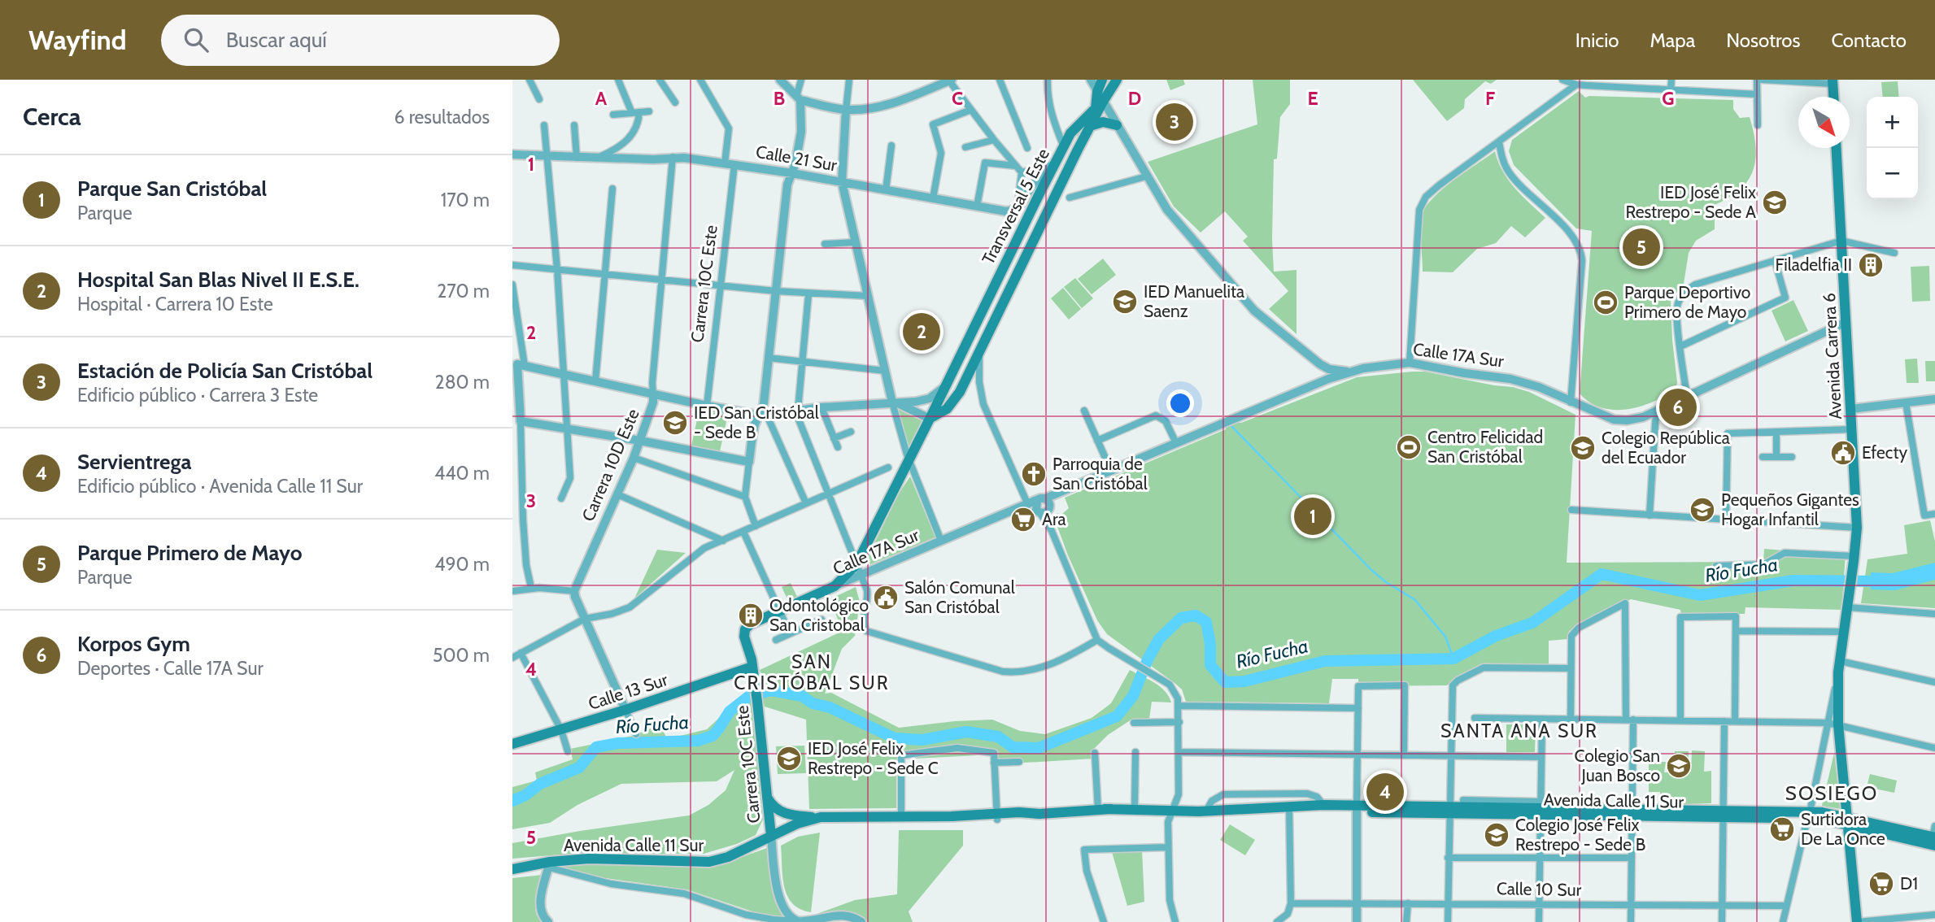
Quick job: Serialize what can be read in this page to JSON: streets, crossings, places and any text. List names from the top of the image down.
{
  "streets": {
    "main road": [
      "Transversal 5 Este",
      "Carrera 10C Este",
      "Calle 17A Sur",
      "Avenida Carrera 6",
      "Calle 13 Sur",
      "Avenida Calle 11 Sur"
    ],
    "street": ["Calle 21 Sur", "Carrera 10D Este", "Calle 10 Sur"]
  },
  "crossings": [
    ["Calle 21 Sur", "Carrera 10C Este"],
    ["Calle 21 Sur", "Carrera 10D Este"],
    ["Transversal 5 Este", "Calle 17A Sur"],
    ["Carrera 10C Este", "Calle 17A Sur"],
    ["Carrera 10C Este", "Calle 13 Sur"],
    ["Carrera 10C Este", "Avenida Calle 11 Sur"],
    ["Calle 17A Sur", "Avenida Carrera 6"],
    ["Avenida Carrera 6", "Avenida Calle 11 Sur"]
  ],
  "districts": ["SAN CRISTÓBAL SUR", "SANTA ANA SUR", "SOSIEGO"],
  "water": ["Río Fucha"],
  "places": {
    "school or university": [
      "IED José Felix Restrepo - Sede A",
      "IED Manuelita Saenz",
      "IED San Cristóbal - Sede B",
      "Colegio República del Ecuador",
      "Pequeños Gigantes Hogar Infantil",
      "IED José Felix Restrepo - Sede C",
      "Colegio San Juan Bosco",
      "Colegio José Felix Restrepo - Sede B"
    ],
    "building": ["Filadelfia II", "Odontológico San Cristobal"],
    "sports": ["Parque Deportivo Primero de Mayo", "Centro Felicidad San Cristóbal"],
    "public building": ["Efecty", "Salón Comunal San Cristóbal"],
    "church": ["Parroquia de San Cristóbal"],
    "supermarket": ["Ara", "Surtidora De La Once", "D1"]
  },
  "north": "bottom right",
  "page": {
    "header": "Wayfind",
    "search": "Buscar aquí",
    "nav": [
      "Inicio",
      "Mapa",
      "Nosotros",
      "Contacto"
    ],
    "heading": ["Cerca", "6 resultados"],
    "map_buttons": ["+", "−"],
    "pins": [
      "3",
      "5",
      "2",
      "6",
      "1",
      "4"
    ],
    "list": [
      {
        "mark": "1",
        "name": "Parque San Cristóbal",
        "note": "Parque",
        "value": "170 m"
      },
      {
        "mark": "2",
        "name": "Hospital San Blas Nivel II E.S.E.",
        "note": "Hospital · Carrera 10 Este",
        "value": "270 m"
      },
      {
        "mark": "3",
        "name": "Estación de Policía San Cristóbal",
        "note": "Edificio público · Carrera 3 Este",
        "value": "280 m"
      },
      {
        "mark": "4",
        "name": "Servientrega",
        "note": "Edificio público · Avenida Calle 11 Sur",
        "value": "440 m"
      },
      {
        "mark": "5",
        "name": "Parque Primero de Mayo",
        "note": "Parque",
        "value": "490 m"
      },
      {
        "mark": "6",
        "name": "Korpos Gym",
        "note": "Deportes · Calle 17A Sur",
        "value": "500 m"
      }
    ]
  },
  "grid": {
    "columns": [
      "A",
      "B",
      "C",
      "D",
      "E",
      "F",
      "G"
    ],
    "rows": [
      "1",
      "2",
      "3",
      "4",
      "5"
    ]
  }
}
